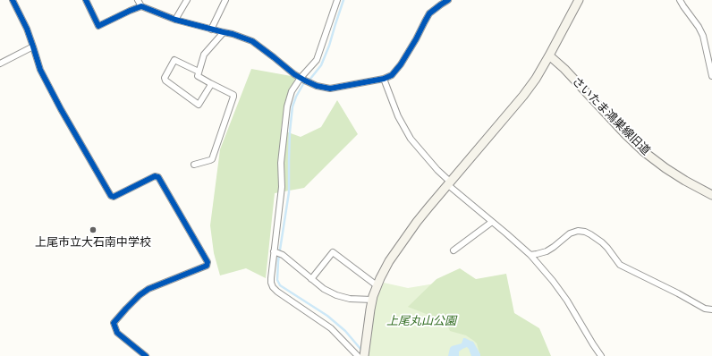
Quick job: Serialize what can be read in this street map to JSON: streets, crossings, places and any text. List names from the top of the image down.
{
  "streets": {
    "street": ["さいたま鴻巣線旧道"]
  },
  "parks": ["上尾丸山公園"],
  "places": ["上尾市立大石南中学校"]
}
